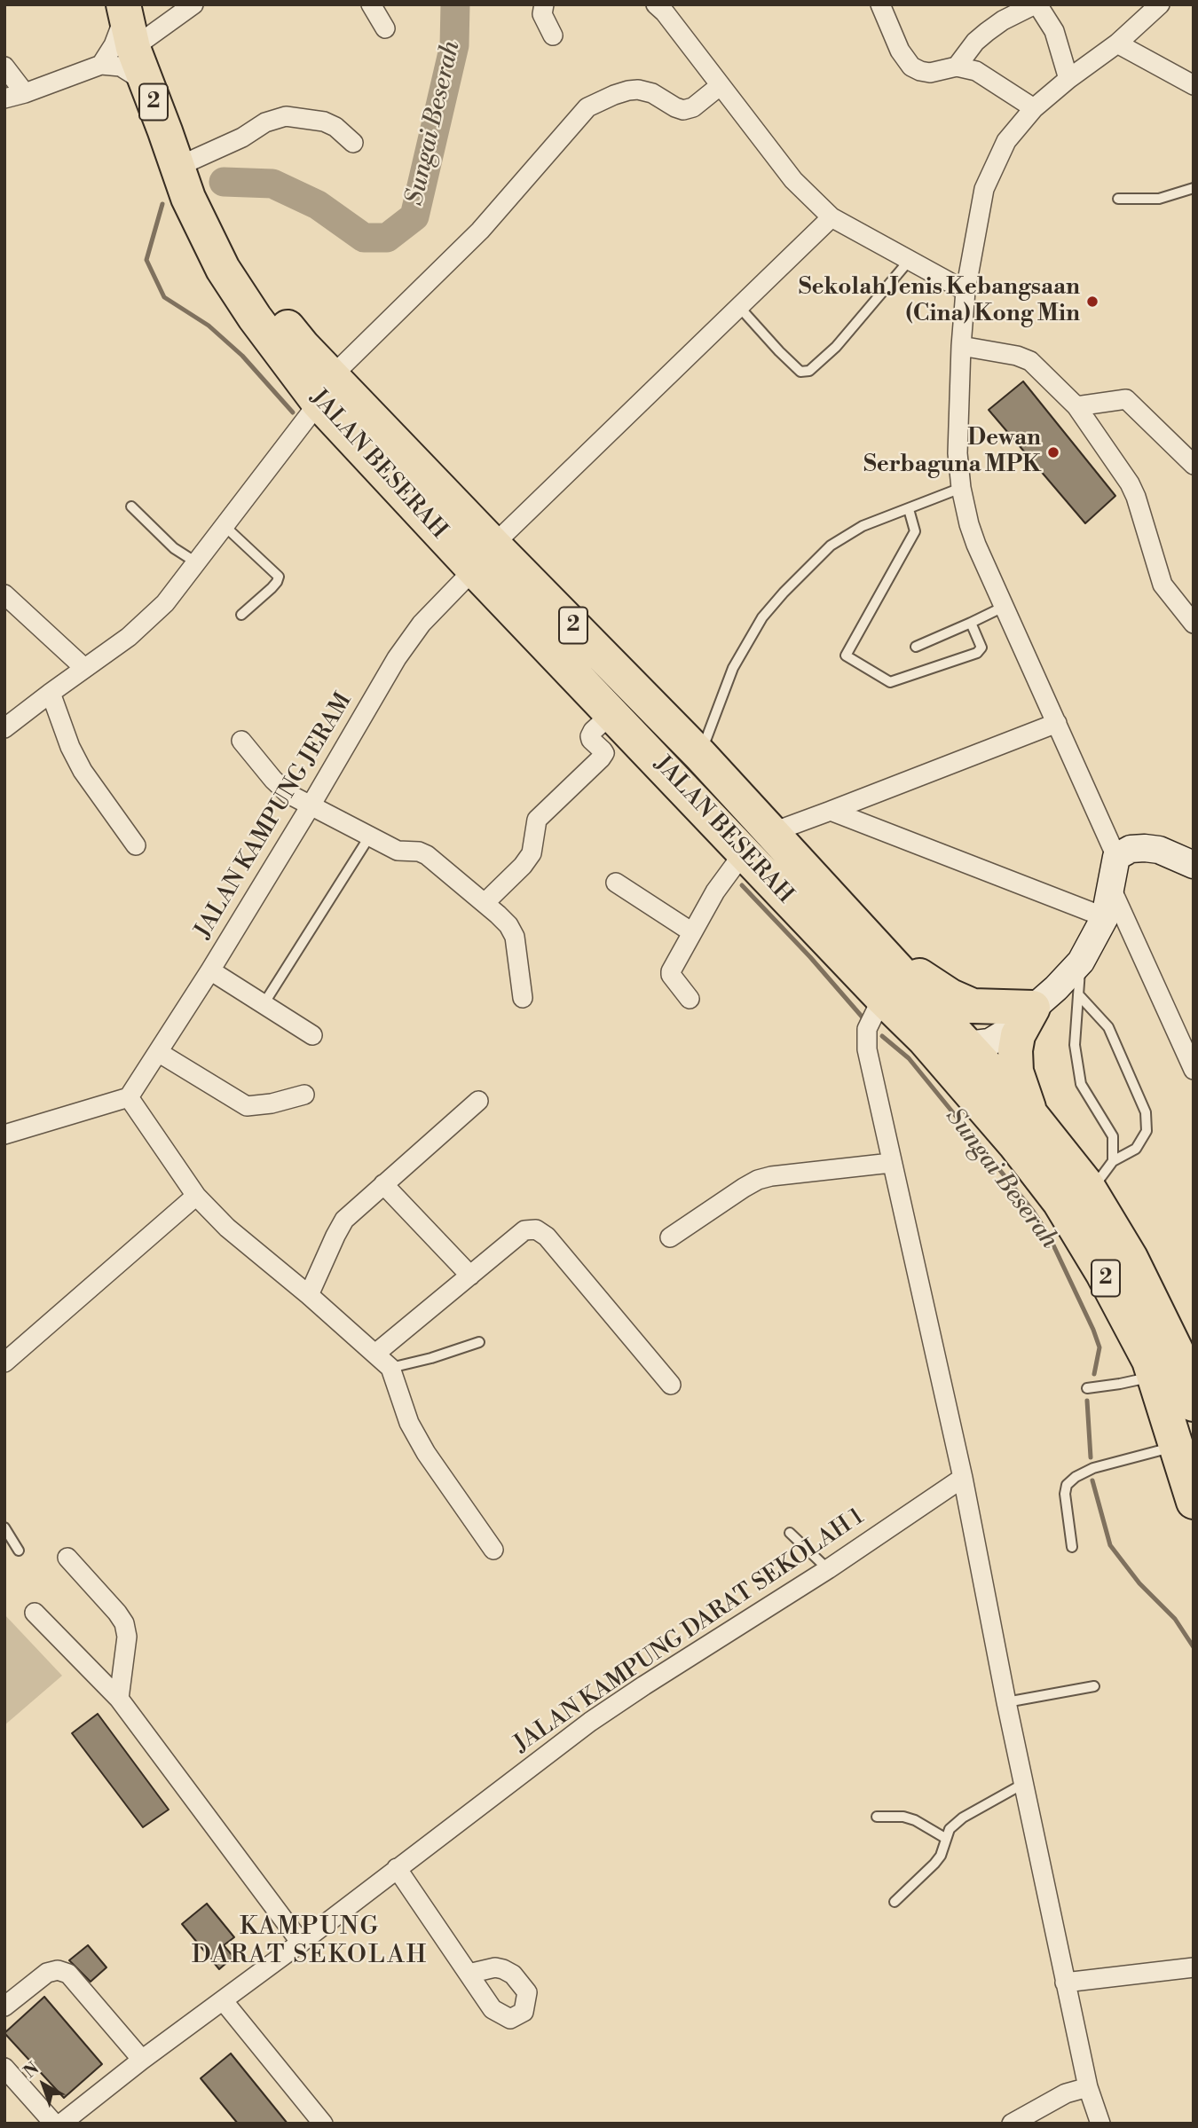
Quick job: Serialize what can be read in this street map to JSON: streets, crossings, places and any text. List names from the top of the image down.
{
  "streets": {
    "highway": ["2", "JALAN BESERAH"],
    "street": ["JALAN KAMPUNG JERAM", "JALAN KAMPUNG DARAT SEKOLAH 1"]
  },
  "crossings": [
    ["JALAN BESERAH", "JALAN KAMPUNG JERAM"]
  ],
  "districts": ["KAMPUNG DARAT SEKOLAH"],
  "water": ["Sungai Beserah"],
  "places": ["Sekolah Jenis Kebangsaan (Cina) Kong Min", "Dewan Serbaguna MPK"],
  "north": "top left"
}
